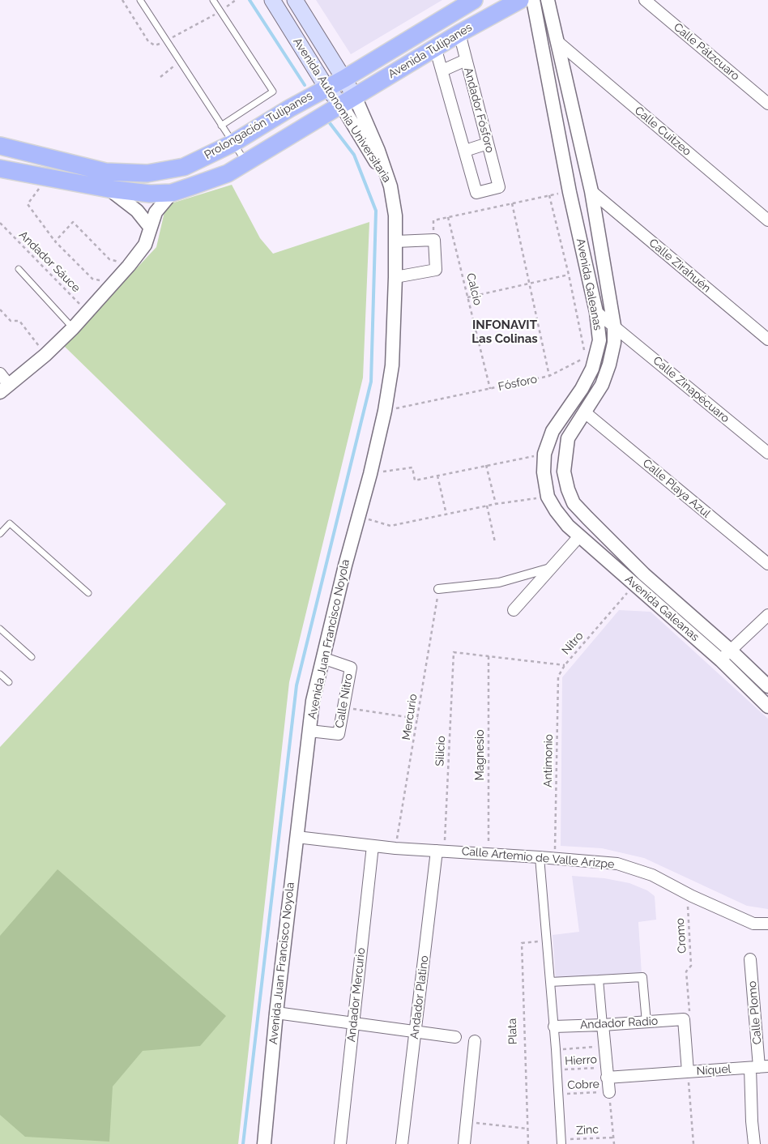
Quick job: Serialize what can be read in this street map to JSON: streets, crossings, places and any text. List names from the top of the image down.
{
  "streets": {
    "main road": ["Avenida Tulipanes", "Avenida Autonomía Universitaria", "Prolongación Tulipanes"],
    "street": [
      "Calle Pátzcuaro",
      "Andador Fósforo",
      "Calle Cuitzeo",
      "Calle Zirahuén",
      "Avenida Galeanas",
      "Calle Zinapécuaro",
      "Calle Playa Azul",
      "Avenida Juan Francisco Noyola",
      "Calle Nitro",
      "Calle Artemio de Valle Arizpe",
      "Andador Mercurio",
      "Andador Platino",
      "Calle Plomo",
      "Andador Radio",
      "Níquel"
    ],
    "path": [
      "Andador Sáuce",
      "Calcio",
      "Fósforo",
      "Nitro",
      "Mercurio",
      "Silicio",
      "Magnesio",
      "Antimonio",
      "Cromo",
      "Plata",
      "Hierro",
      "Cobre",
      "Zinc"
    ]
  },
  "crossings": [
    ["Avenida Tulipanes", "Avenida Autonomía Universitaria"],
    ["Avenida Tulipanes", "Andador Fósforo"],
    ["Avenida Tulipanes", "Prolongación Tulipanes"],
    ["Avenida Autonomía Universitaria", "Prolongación Tulipanes"],
    ["Avenida Autonomía Universitaria", "Avenida Juan Francisco Noyola"],
    ["Calle Cuitzeo", "Avenida Galeanas"],
    ["Calle Zirahuén", "Avenida Galeanas"],
    ["Avenida Galeanas", "Calle Zinapécuaro"],
    ["Avenida Galeanas", "Calle Playa Azul"],
    ["Avenida Galeanas", "Nitro"],
    ["Calcio", "Fósforo"],
    ["Fósforo", "Avenida Juan Francisco Noyola"],
    ["Avenida Juan Francisco Noyola", "Calle Nitro"],
    ["Avenida Juan Francisco Noyola", "Calle Artemio de Valle Arizpe"],
    ["Nitro", "Silicio"],
    ["Nitro", "Magnesio"],
    ["Nitro", "Antimonio"],
    ["Mercurio", "Calle Artemio de Valle Arizpe"],
    ["Silicio", "Calle Artemio de Valle Arizpe"],
    ["Silicio", "Andador Platino"],
    ["Magnesio", "Calle Artemio de Valle Arizpe"],
    ["Antimonio", "Calle Artemio de Valle Arizpe"],
    ["Calle Artemio de Valle Arizpe", "Cromo"],
    ["Calle Artemio de Valle Arizpe", "Andador Mercurio"],
    ["Calle Artemio de Valle Arizpe", "Andador Platino"],
    ["Cromo", "Andador Radio"],
    ["Cromo", "Níquel"],
    ["Calle Plomo", "Níquel"],
    ["Andador Radio", "Níquel"]
  ],
  "districts": ["INFONAVIT Las Colinas"]
}
